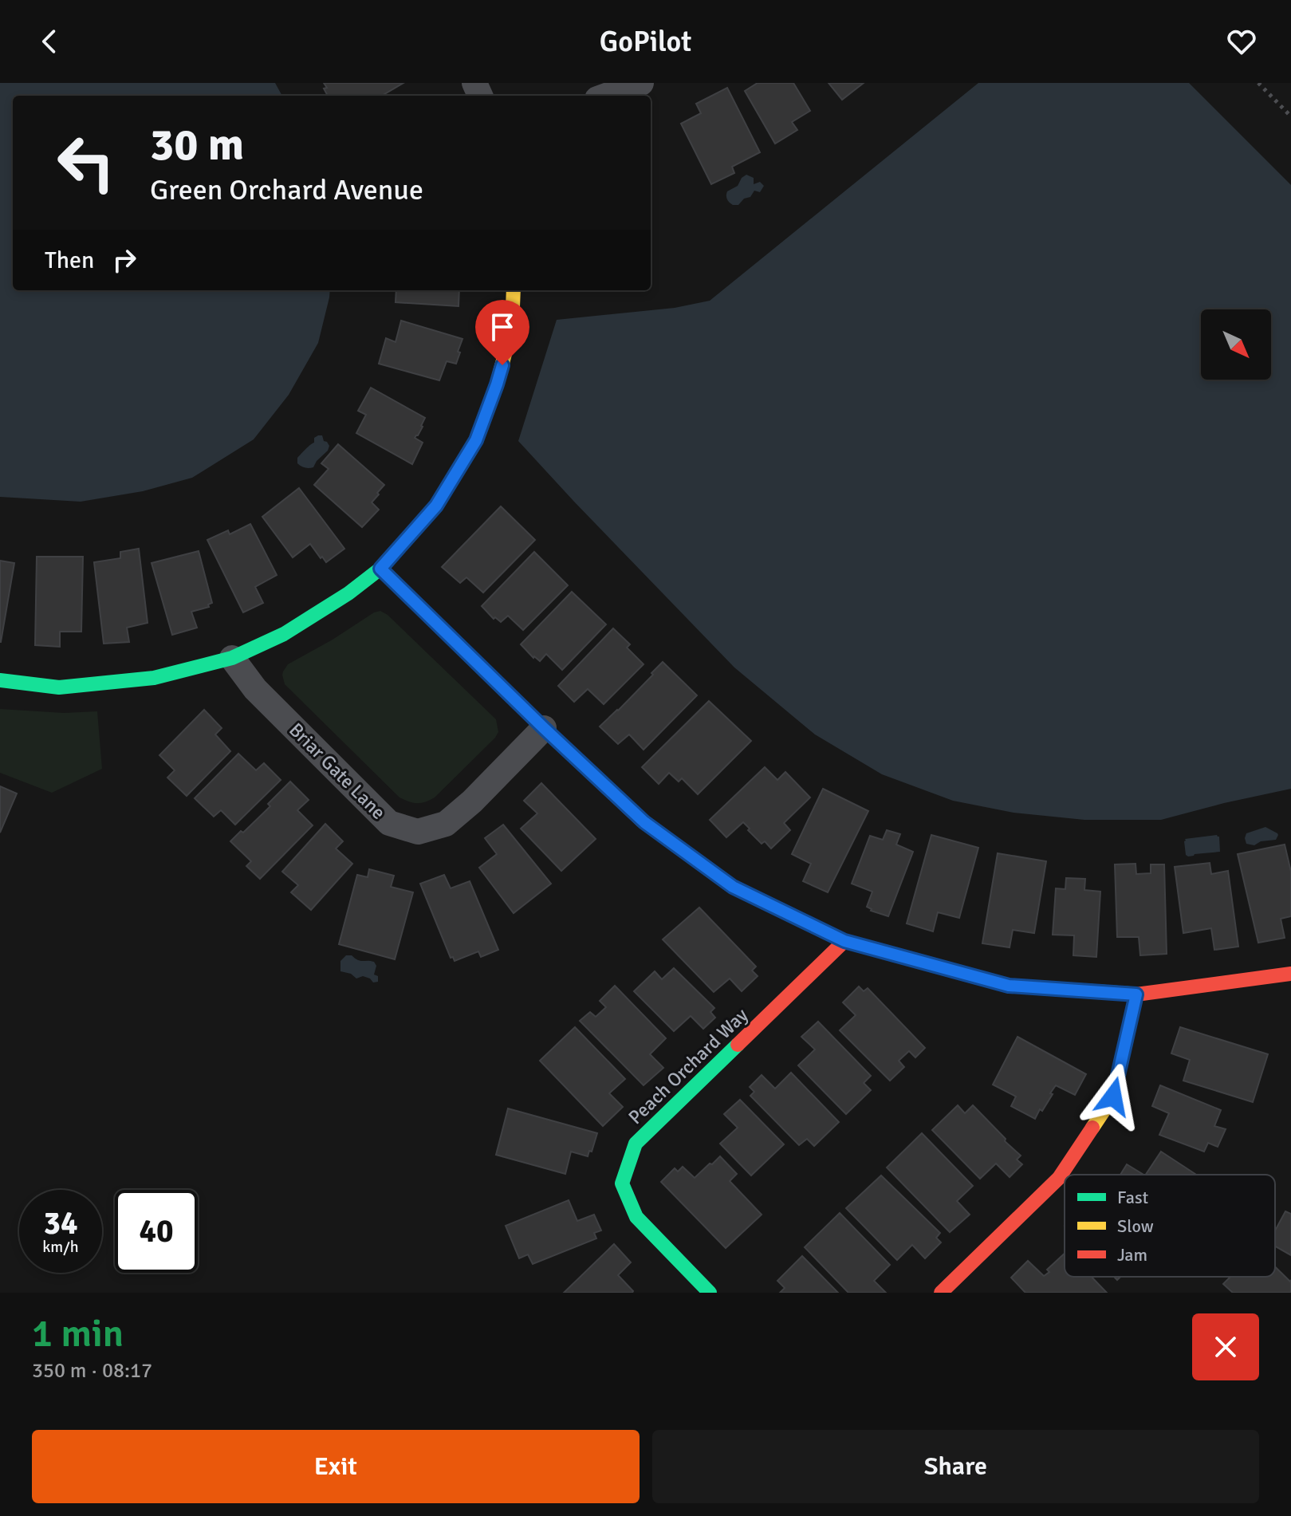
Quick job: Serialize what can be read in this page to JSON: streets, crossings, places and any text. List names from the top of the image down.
{
  "streets": {
    "street": ["Briar Gate Lane", "Peach Orchard Way"]
  },
  "legend": ["Fast", "Slow", "Jam"],
  "north": "bottom right",
  "page": {
    "header": "GoPilot",
    "turn": ["30 m", "Green Orchard Avenue"],
    "then": "Then",
    "speed": "34 km/h",
    "limit": "40",
    "heading": ["1 min", "350 m · 08:17"],
    "buttons": ["Exit", "Share"]
  }
}
